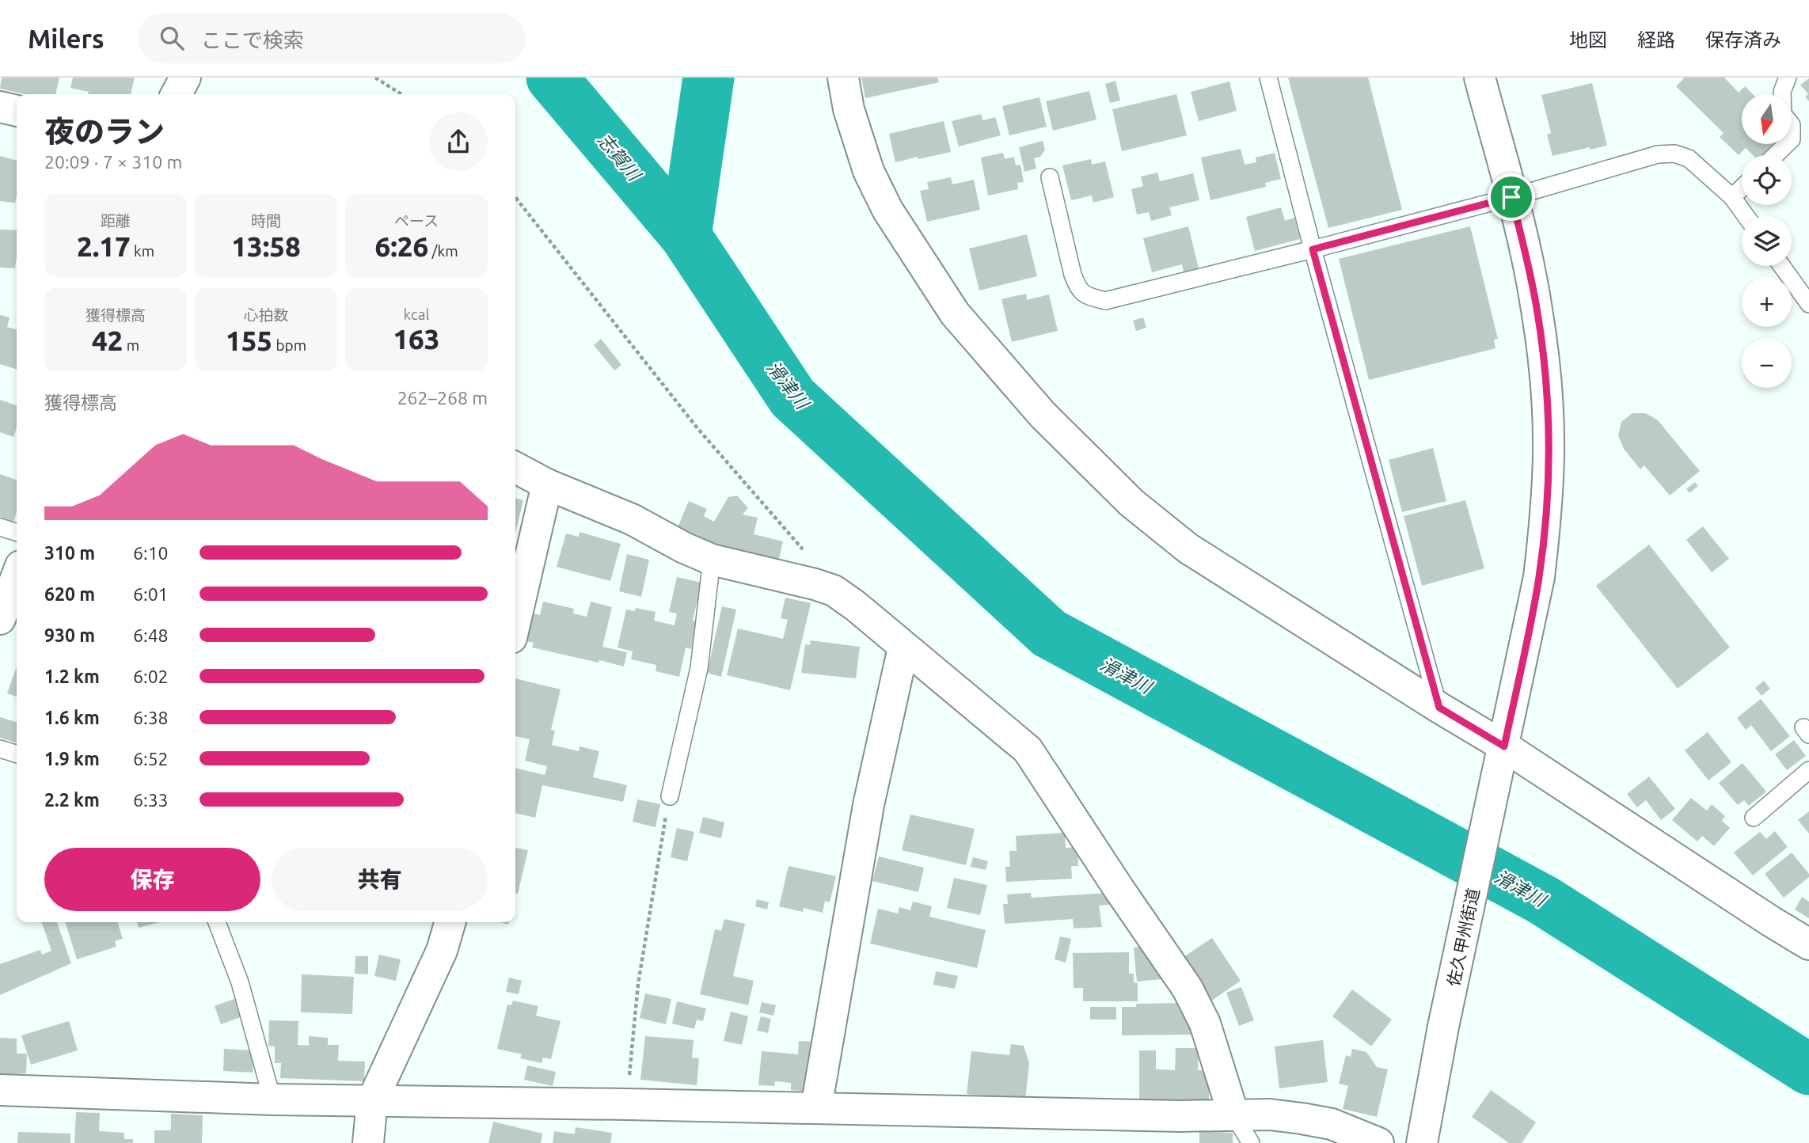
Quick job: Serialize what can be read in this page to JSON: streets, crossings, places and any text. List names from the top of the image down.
{
  "streets": {
    "street": ["佐久甲州街道"]
  },
  "water": ["志賀川", "滑津川"],
  "north": "bottom",
  "page": {
    "header": "Milers",
    "search": "ここで検索",
    "nav": ["地図", "経路", "保存済み"],
    "map_buttons": ["+", "−"],
    "heading": ["夜のラン", "20:09 · 7 × 310 m"],
    "stats": [
      ["距離", "2.17 km"],
      ["時間", "13:58"],
      ["ペース", "6:26 /km"],
      ["獲得標高", "42 m"],
      ["心拍数", "155 bpm"],
      ["kcal", "163"]
    ],
    "chart": ["獲得標高", "262–268 m"],
    "list": [
      {
        "name": "310 m",
        "note": "6:10"
      },
      {
        "name": "620 m",
        "note": "6:01"
      },
      {
        "name": "930 m",
        "note": "6:48"
      },
      {
        "name": "1.2 km",
        "note": "6:02"
      },
      {
        "name": "1.6 km",
        "note": "6:38"
      },
      {
        "name": "1.9 km",
        "note": "6:52"
      },
      {
        "name": "2.2 km",
        "note": "6:33"
      }
    ],
    "buttons": ["保存", "共有"]
  }
}
